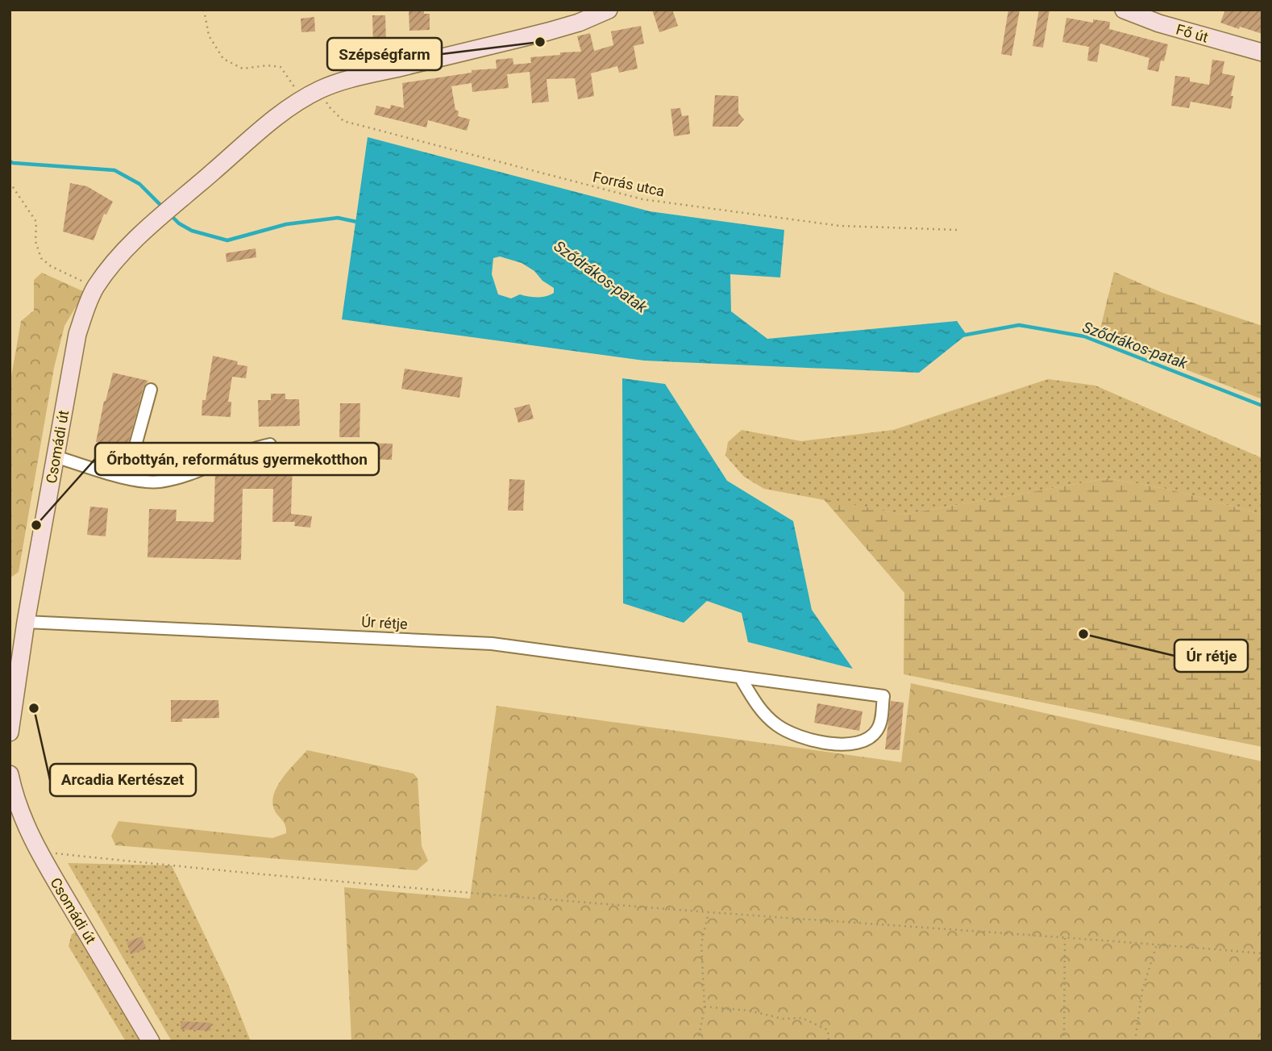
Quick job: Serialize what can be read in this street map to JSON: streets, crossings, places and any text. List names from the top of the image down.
{
  "streets": {
    "main road": ["Fő út", "Csomádi út"],
    "street": ["Úr rétje"],
    "path": ["Forrás utca"]
  },
  "crossings": [
    ["Forrás utca", "Csomádi út"],
    ["Csomádi út", "Úr rétje"]
  ],
  "water": ["Sződrákos-patak"],
  "places": [
    "Szépségfarm",
    "Őrbottyán, református gyermekotthon",
    "Úr rétje",
    "Arcadia Kertészet"
  ]
}
